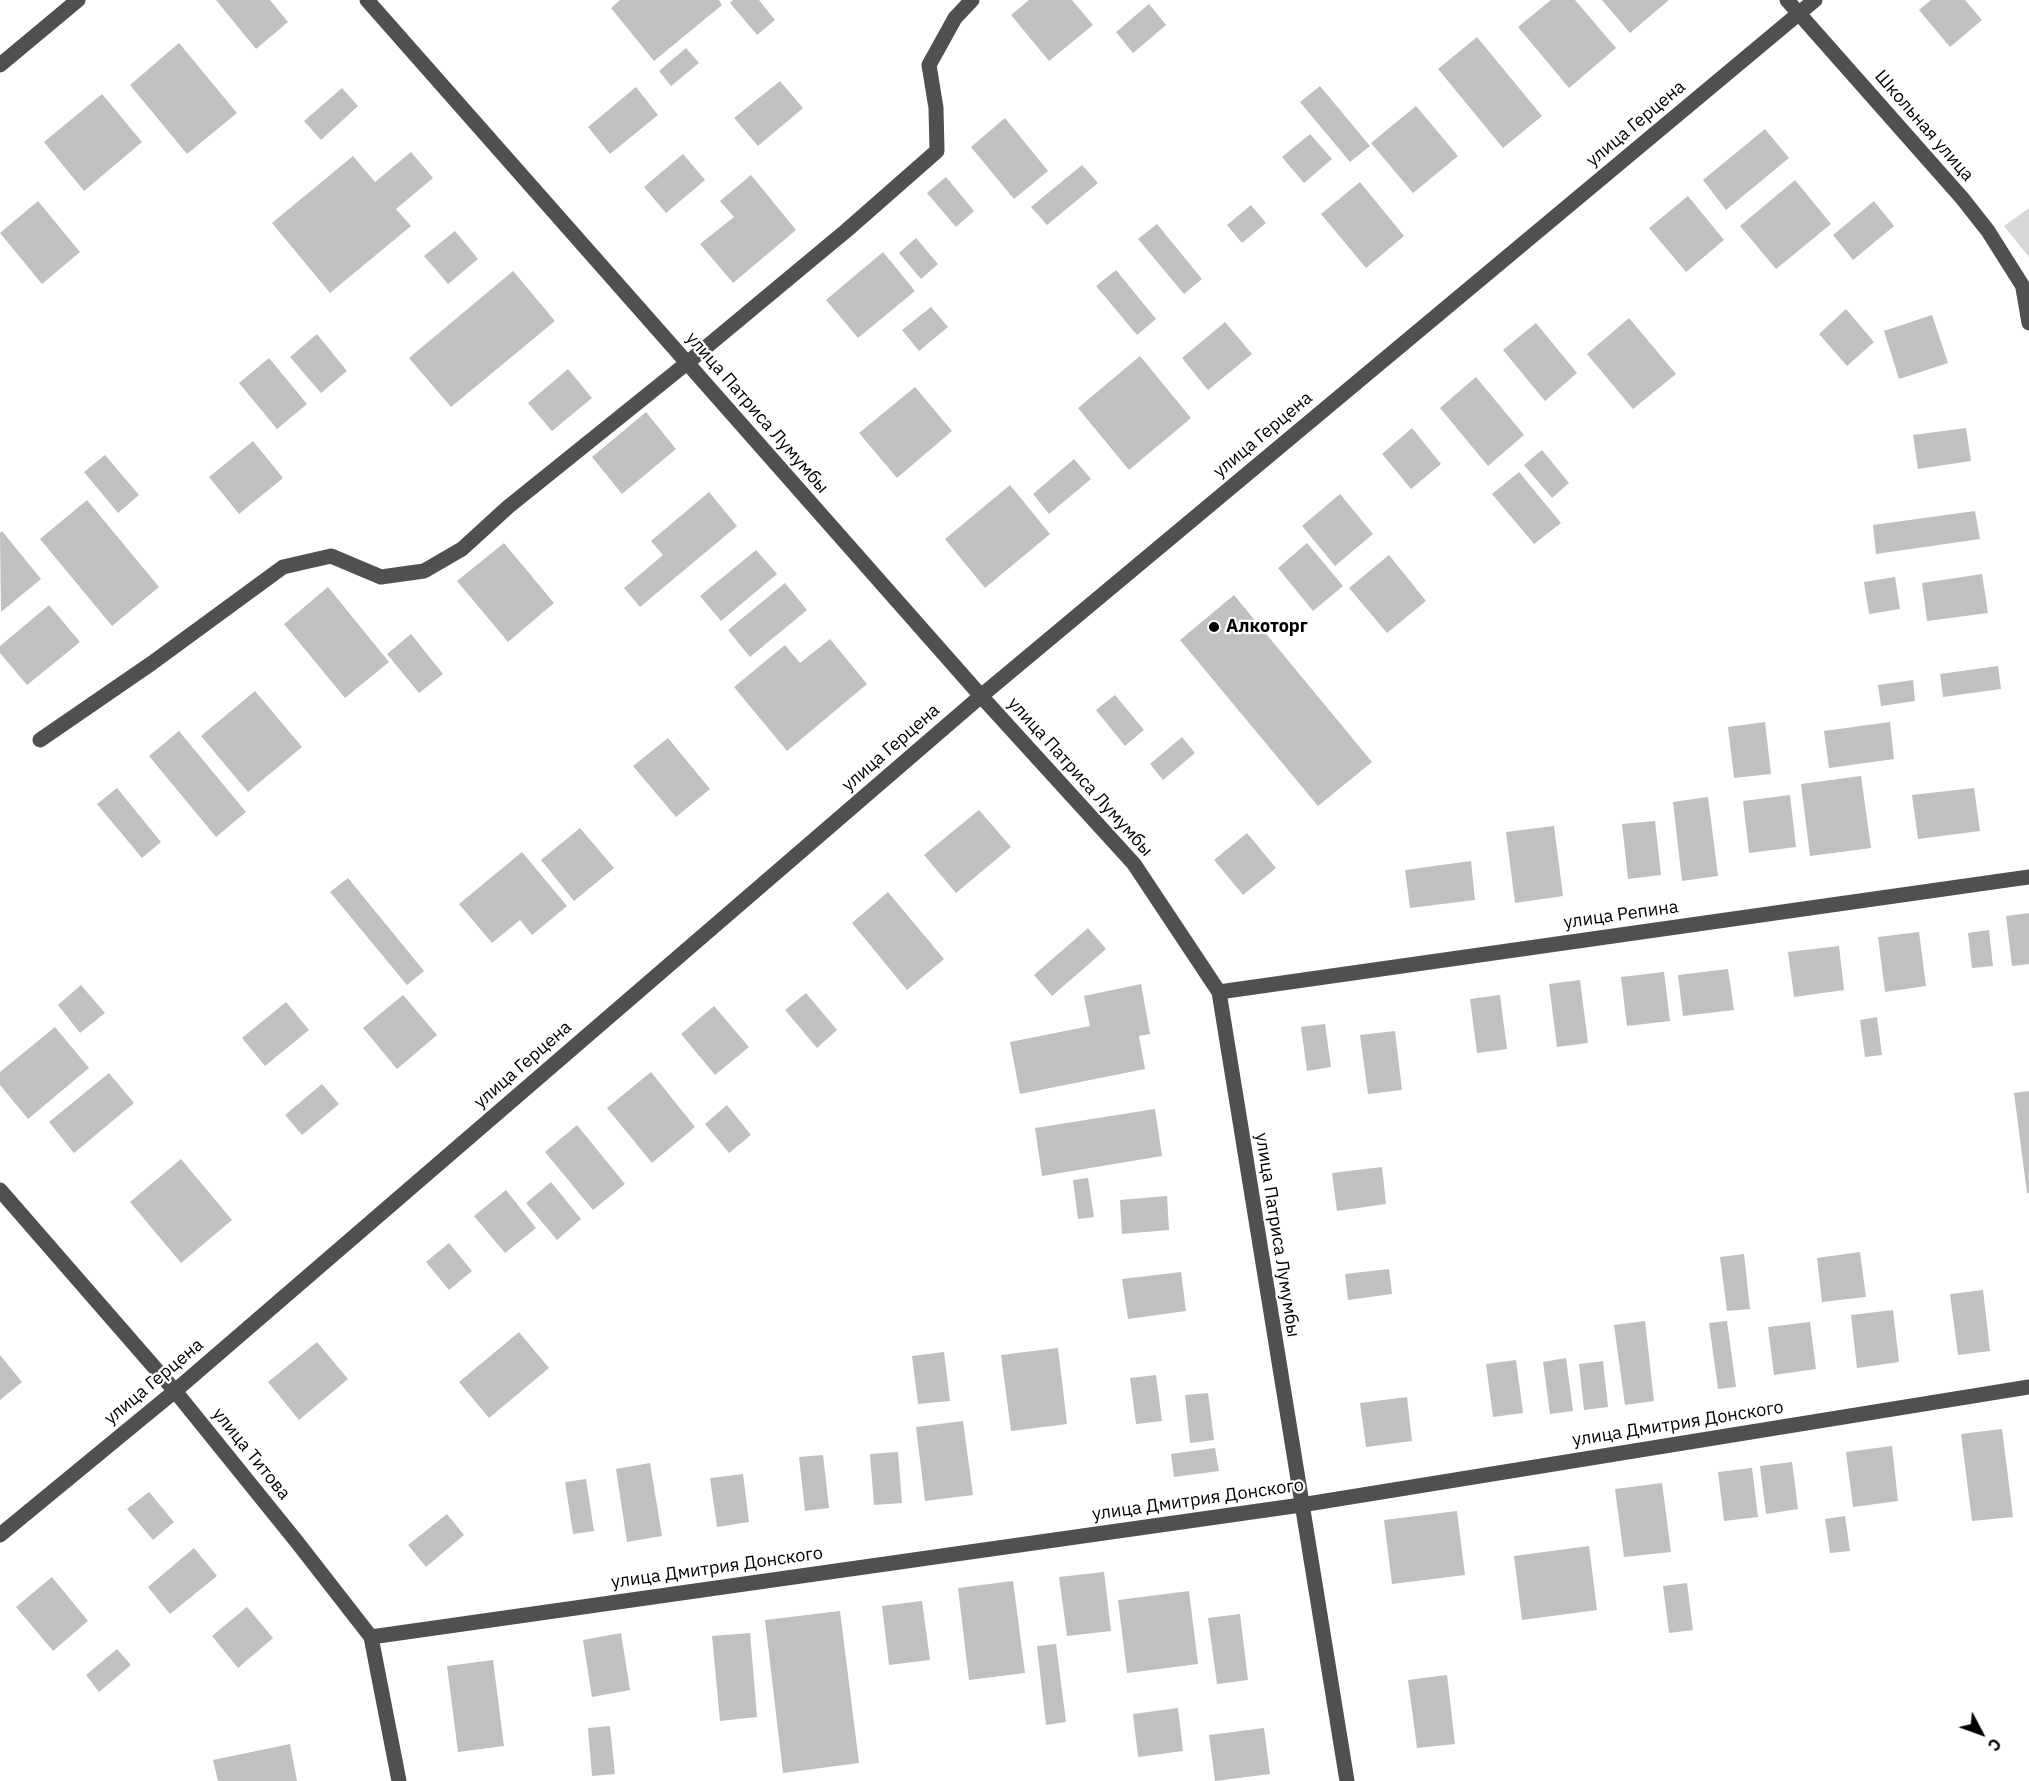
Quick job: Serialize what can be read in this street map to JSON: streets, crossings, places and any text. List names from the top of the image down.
{
  "streets": {
    "street": [
      "улица Герцена",
      "Школьная улица",
      "улица Патриса Лумумбы",
      "улица Репина",
      "улица Дмитрия Донского",
      "улица Титова"
    ]
  },
  "crossings": [
    ["улица Герцена", "Школьная улица"],
    ["улица Герцена", "улица Патриса Лумумбы"],
    ["улица Герцена", "улица Титова"],
    ["улица Патриса Лумумбы", "улица Репина"],
    ["улица Патриса Лумумбы", "улица Дмитрия Донского"],
    ["улица Дмитрия Донского", "улица Титова"]
  ],
  "places": ["Алкоторг"],
  "north": "bottom right"
}
